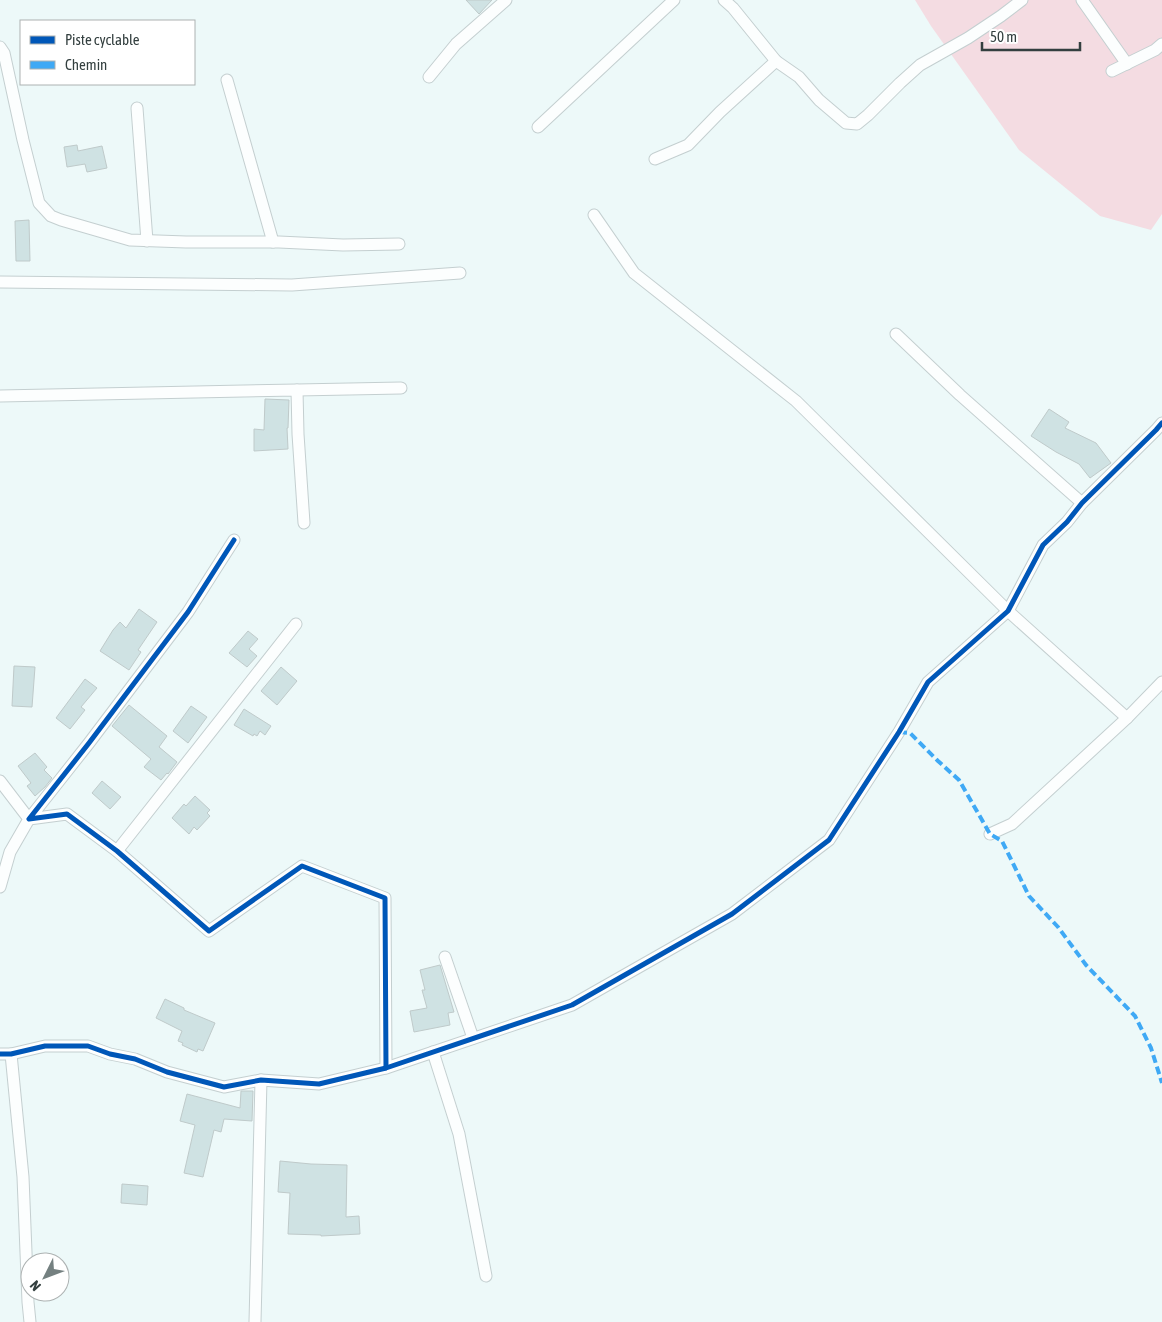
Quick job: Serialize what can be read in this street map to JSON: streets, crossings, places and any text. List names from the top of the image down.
{
  "legend": ["Piste cyclable", "Chemin"],
  "scale_bar": "50 m",
  "north": "bottom left"
}
